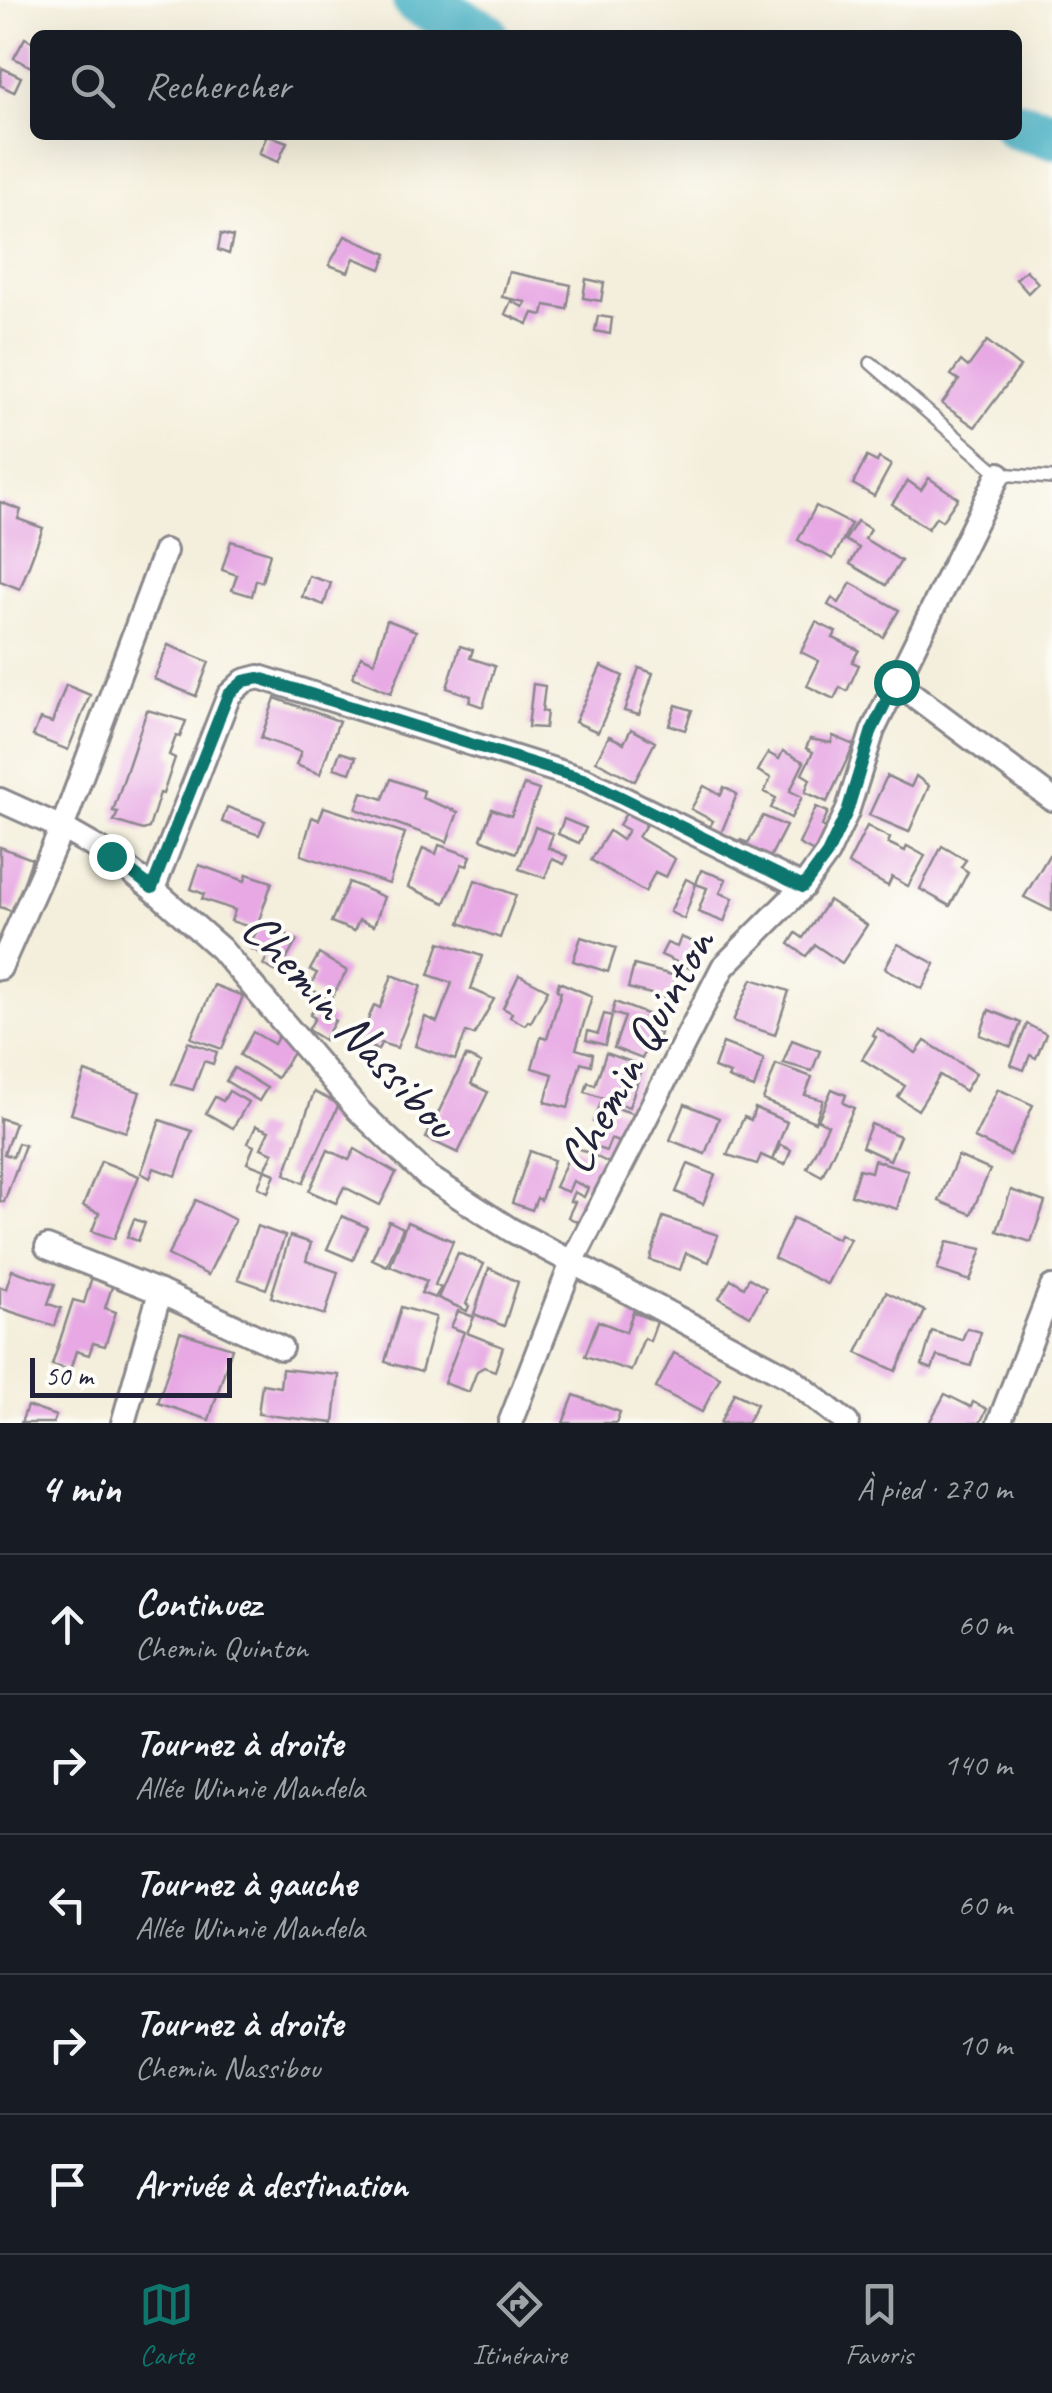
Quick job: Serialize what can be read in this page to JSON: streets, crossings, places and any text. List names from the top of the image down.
{
  "streets": {
    "street": ["Chemin Nassibou", "Chemin Quinton"]
  },
  "crossings": [
    ["Chemin Nassibou", "Chemin Quinton"]
  ],
  "scale_bar": "50 m",
  "page": {
    "search": "Rechercher",
    "scale": "50 m",
    "heading": ["4 min", "À pied · 270 m"],
    "list": [
      ["Continuez", "Chemin Quinton", "60 m"],
      ["Tournez à droite", "Allée Winnie Mandela", "140 m"],
      ["Tournez à gauche", "Allée Winnie Mandela", "60 m"],
      ["Tournez à droite", "Chemin Nassibou", "10 m"],
      "Arrivée à destination"
    ],
    "nav": ["Carte", "Itinéraire", "Favoris"]
  }
}
